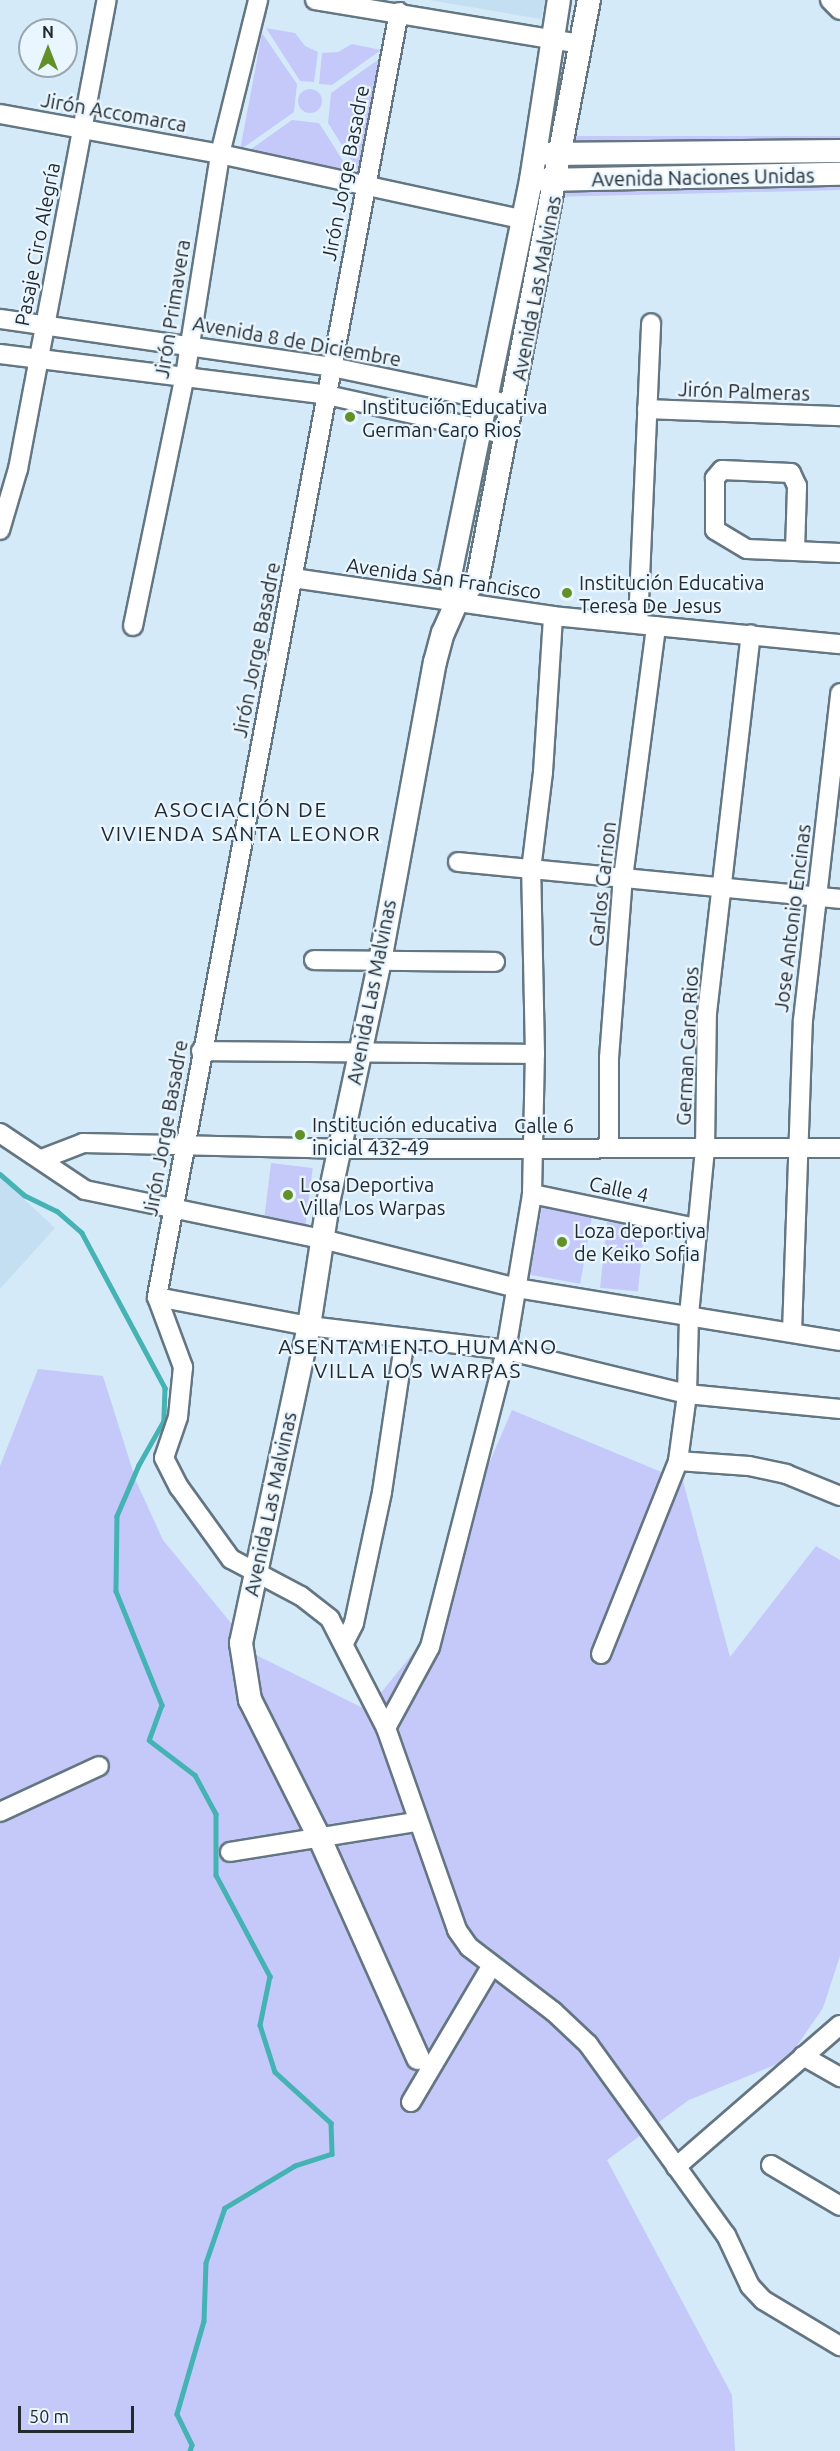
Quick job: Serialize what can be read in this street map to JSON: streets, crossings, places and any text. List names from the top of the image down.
{
  "streets": {
    "street": [
      "Jirón Accomarca",
      "Jirón Jorge Basadre",
      "Avenida Naciones Unidas",
      "Pasaje Ciro Alegría",
      "Avenida Las Malvinas",
      "Jirón Primavera",
      "Avenida 8 de Diciembre",
      "Jirón Palmeras",
      "Avenida San Francisco",
      "Carlos Carrion",
      "Jose Antonio Encinas",
      "German Caro Rios",
      "Calle 6",
      "Calle 4"
    ]
  },
  "crossings": [
    ["Jirón Accomarca", "Jirón Jorge Basadre"],
    ["Jirón Accomarca", "Pasaje Ciro Alegría"],
    ["Jirón Accomarca", "Avenida Las Malvinas"],
    ["Jirón Accomarca", "Jirón Primavera"],
    ["Jirón Jorge Basadre", "Avenida 8 de Diciembre"],
    ["Jirón Jorge Basadre", "Avenida San Francisco"],
    ["Jirón Jorge Basadre", "Calle 6"],
    ["Avenida Naciones Unidas", "Avenida Las Malvinas"],
    ["Pasaje Ciro Alegría", "Avenida 8 de Diciembre"],
    ["Avenida Las Malvinas", "Avenida 8 de Diciembre"],
    ["Avenida Las Malvinas", "Avenida San Francisco"],
    ["Avenida Las Malvinas", "Calle 6"],
    ["Jirón Primavera", "Avenida 8 de Diciembre"],
    ["Avenida San Francisco", "Carlos Carrion"],
    ["Avenida San Francisco", "German Caro Rios"],
    ["Carlos Carrion", "Calle 6"],
    ["Jose Antonio Encinas", "Calle 6"],
    ["German Caro Rios", "Calle 6"],
    ["German Caro Rios", "Calle 4"]
  ],
  "districts": ["ASOCIACIÓN DE VIVIENDA SANTA LEONOR", "ASENTAMIENTO HUMANO VILLA LOS WARPAS"],
  "places": [
    "Institución Educativa German Caro Rios",
    "Institución Educativa Teresa De Jesus",
    "Institución educativa inicial 432-49",
    "Losa Deportiva Villa Los Warpas",
    "Loza deportiva de Keiko Sofia"
  ],
  "scale_bar": "50 m",
  "north": "top"
}
